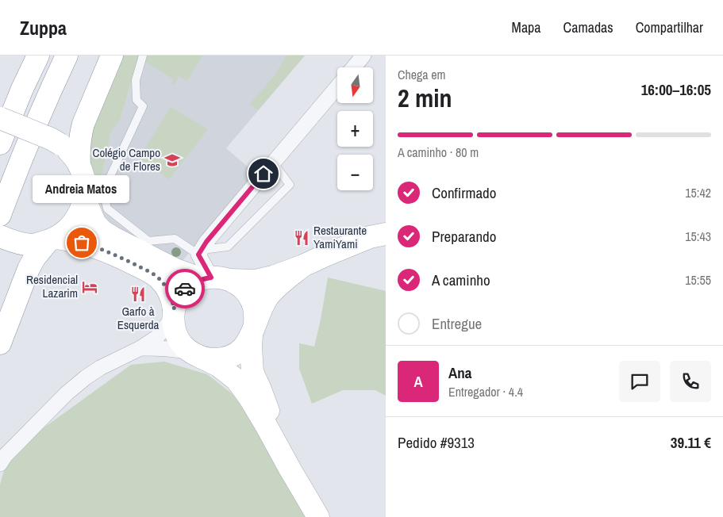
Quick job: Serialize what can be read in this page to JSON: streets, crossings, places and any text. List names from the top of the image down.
{
  "places": {
    "school or university": ["Colégio Campo de Flores"],
    "restaurant": ["Restaurante YamiYami", "Garfo à Esquerda"],
    "other": ["Andreia Matos"],
    "hotel": ["Residencial Lazarim"]
  },
  "north": "bottom",
  "page": {
    "header": "Zuppa",
    "nav": ["Mapa", "Camadas", "Compartilhar"],
    "heading": ["2 min", "Chega em", "16:00–16:05"],
    "panel": [
      "Ana",
      "Entregador · 4.4",
      "Pedido #9313",
      "39.11 €"
    ],
    "map_buttons": ["+", "−"],
    "bar": "A caminho · 80 m",
    "list": [
      ["Confirmado", "15:42"],
      ["Preparando", "15:43"],
      ["A caminho", "15:55"],
      "Entregue"
    ],
    "bubble": "Andreia Matos",
    "round": "A"
  }
}
